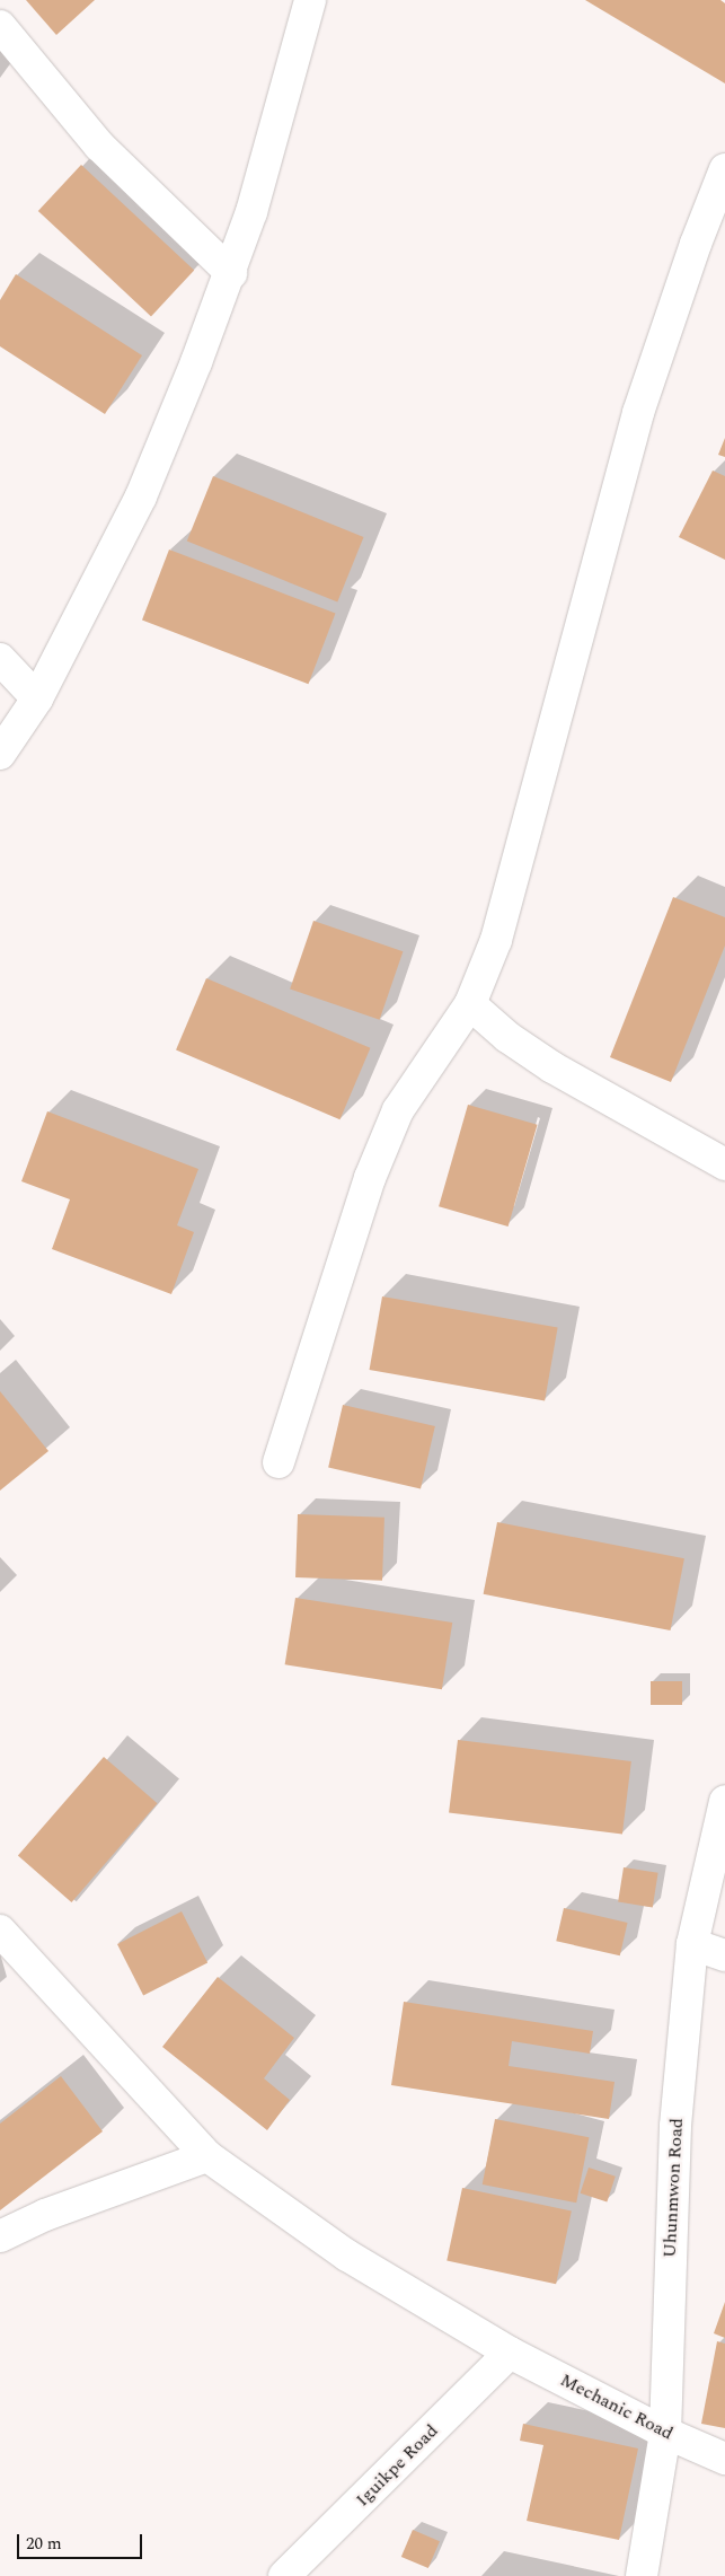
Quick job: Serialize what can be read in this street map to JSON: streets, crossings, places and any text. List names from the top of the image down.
{
  "streets": {
    "street": ["Uhunmwon Road", "Mechanic Road", "Iguikpe Road"]
  },
  "crossings": [
    ["Uhunmwon Road", "Mechanic Road"],
    ["Mechanic Road", "Iguikpe Road"]
  ],
  "scale_bar": "20 m"
}
